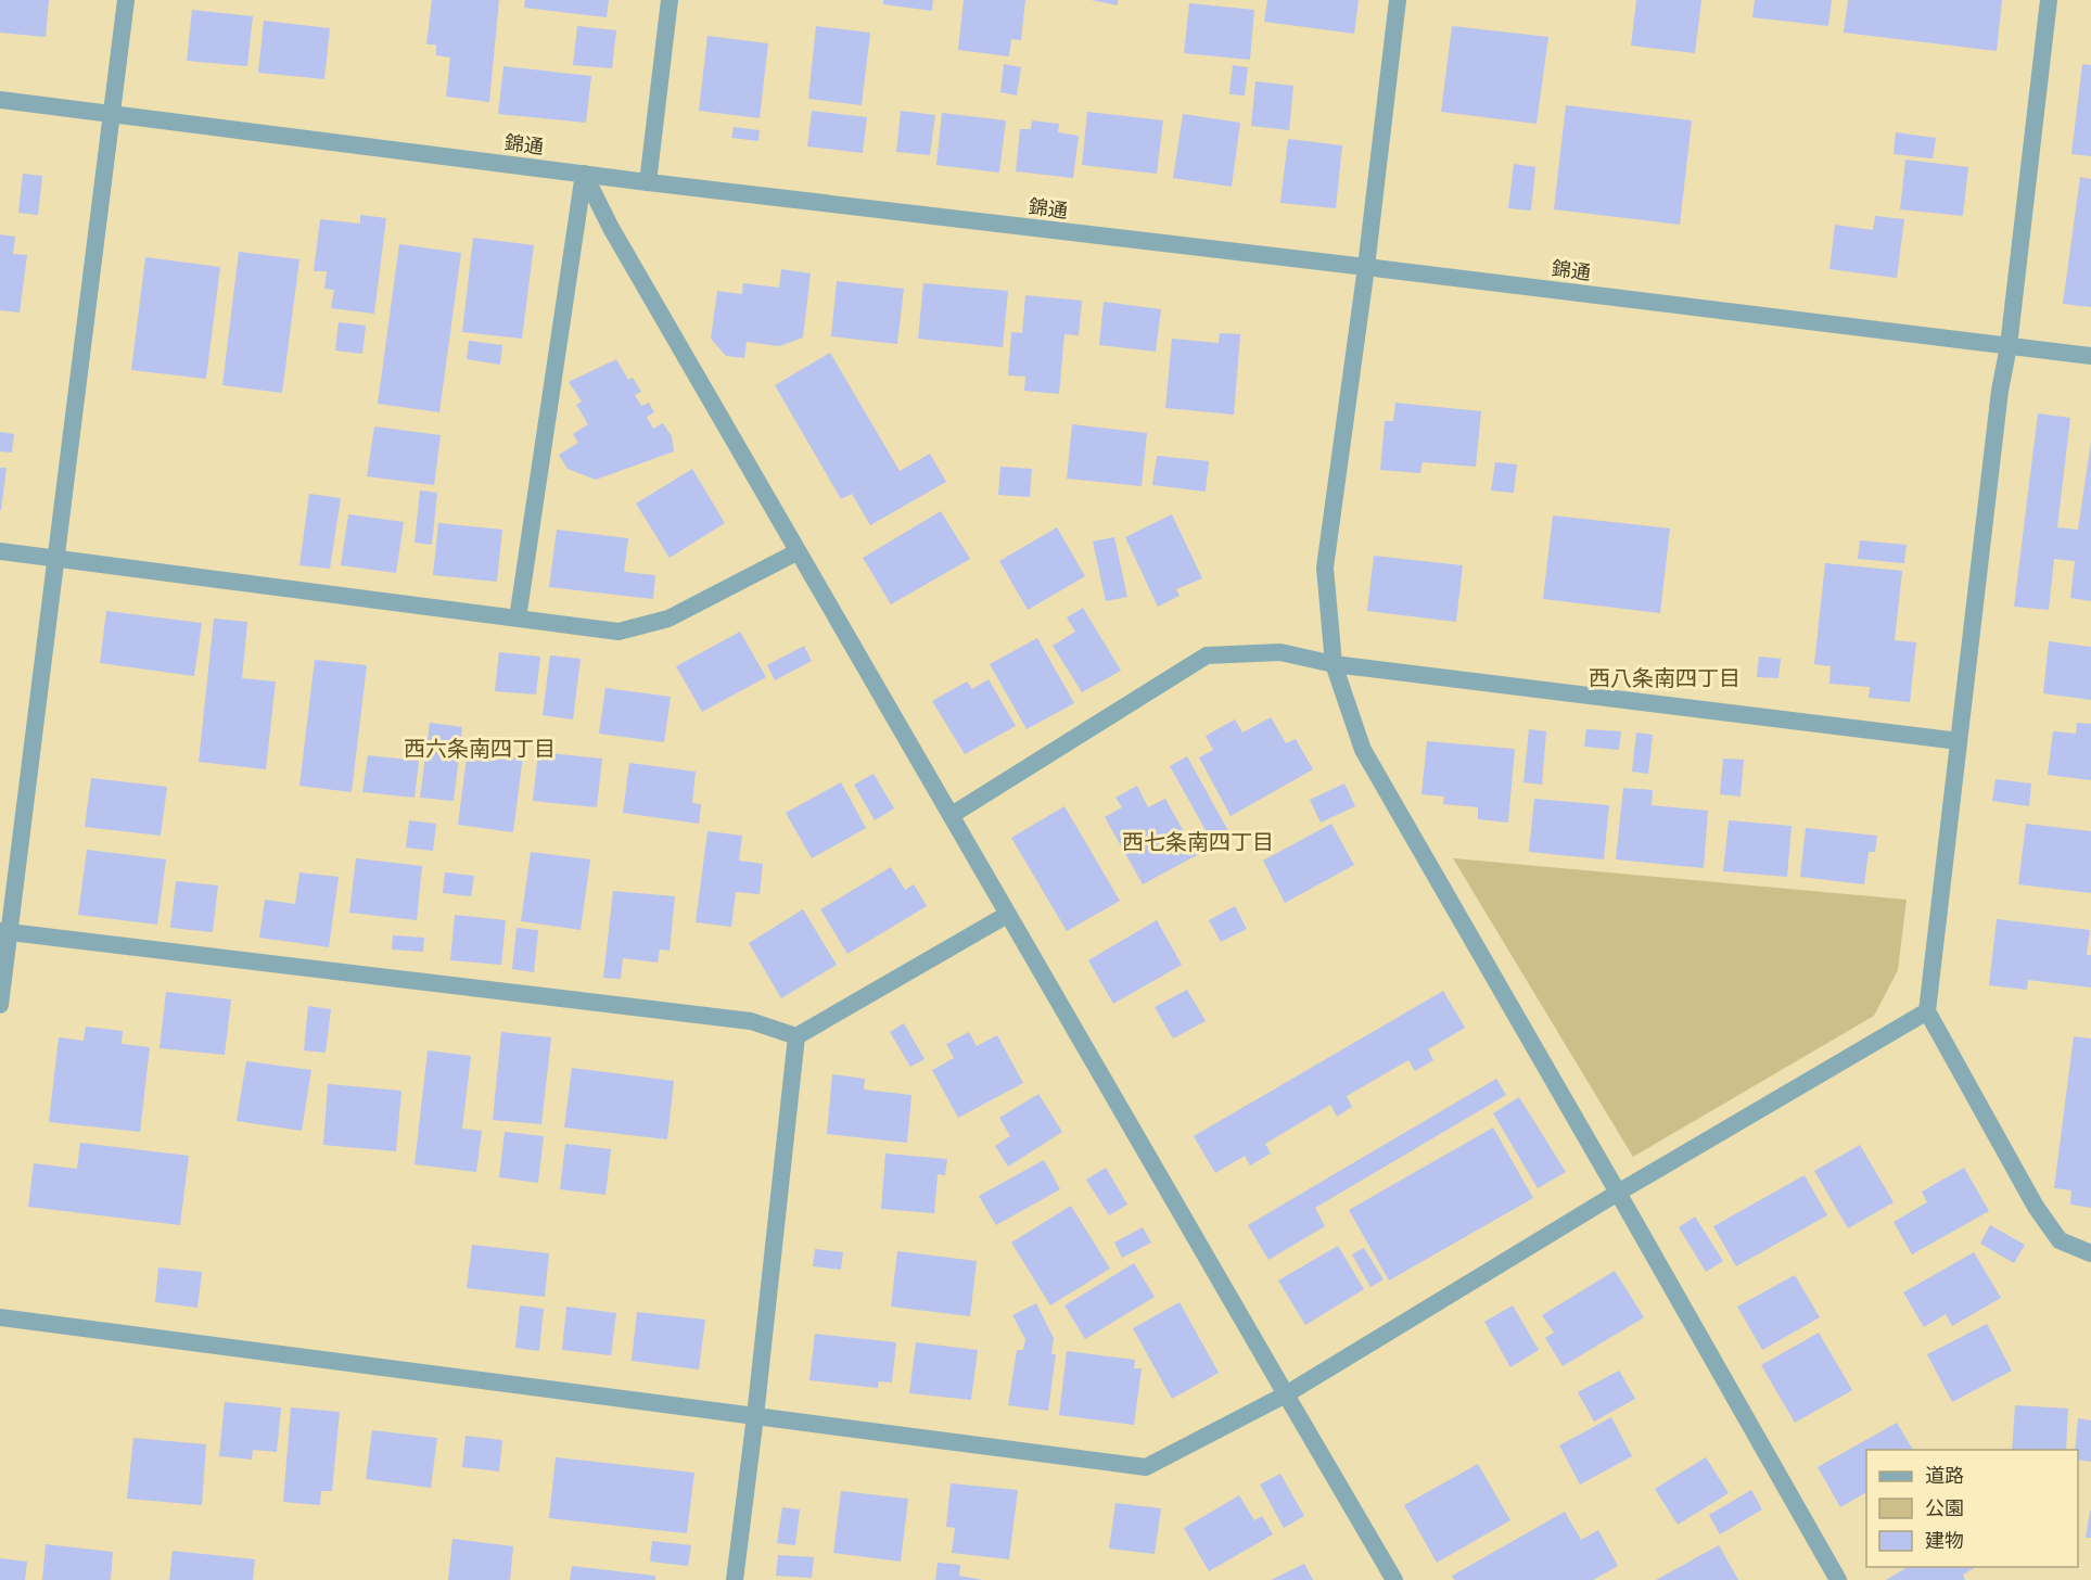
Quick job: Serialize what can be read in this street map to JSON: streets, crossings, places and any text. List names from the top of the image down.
{
  "streets": {
    "street": ["錦通"]
  },
  "districts": ["西八条南四丁目", "西六条南四丁目", "西七条南四丁目"],
  "legend": ["道路", "公園", "建物"]
}
